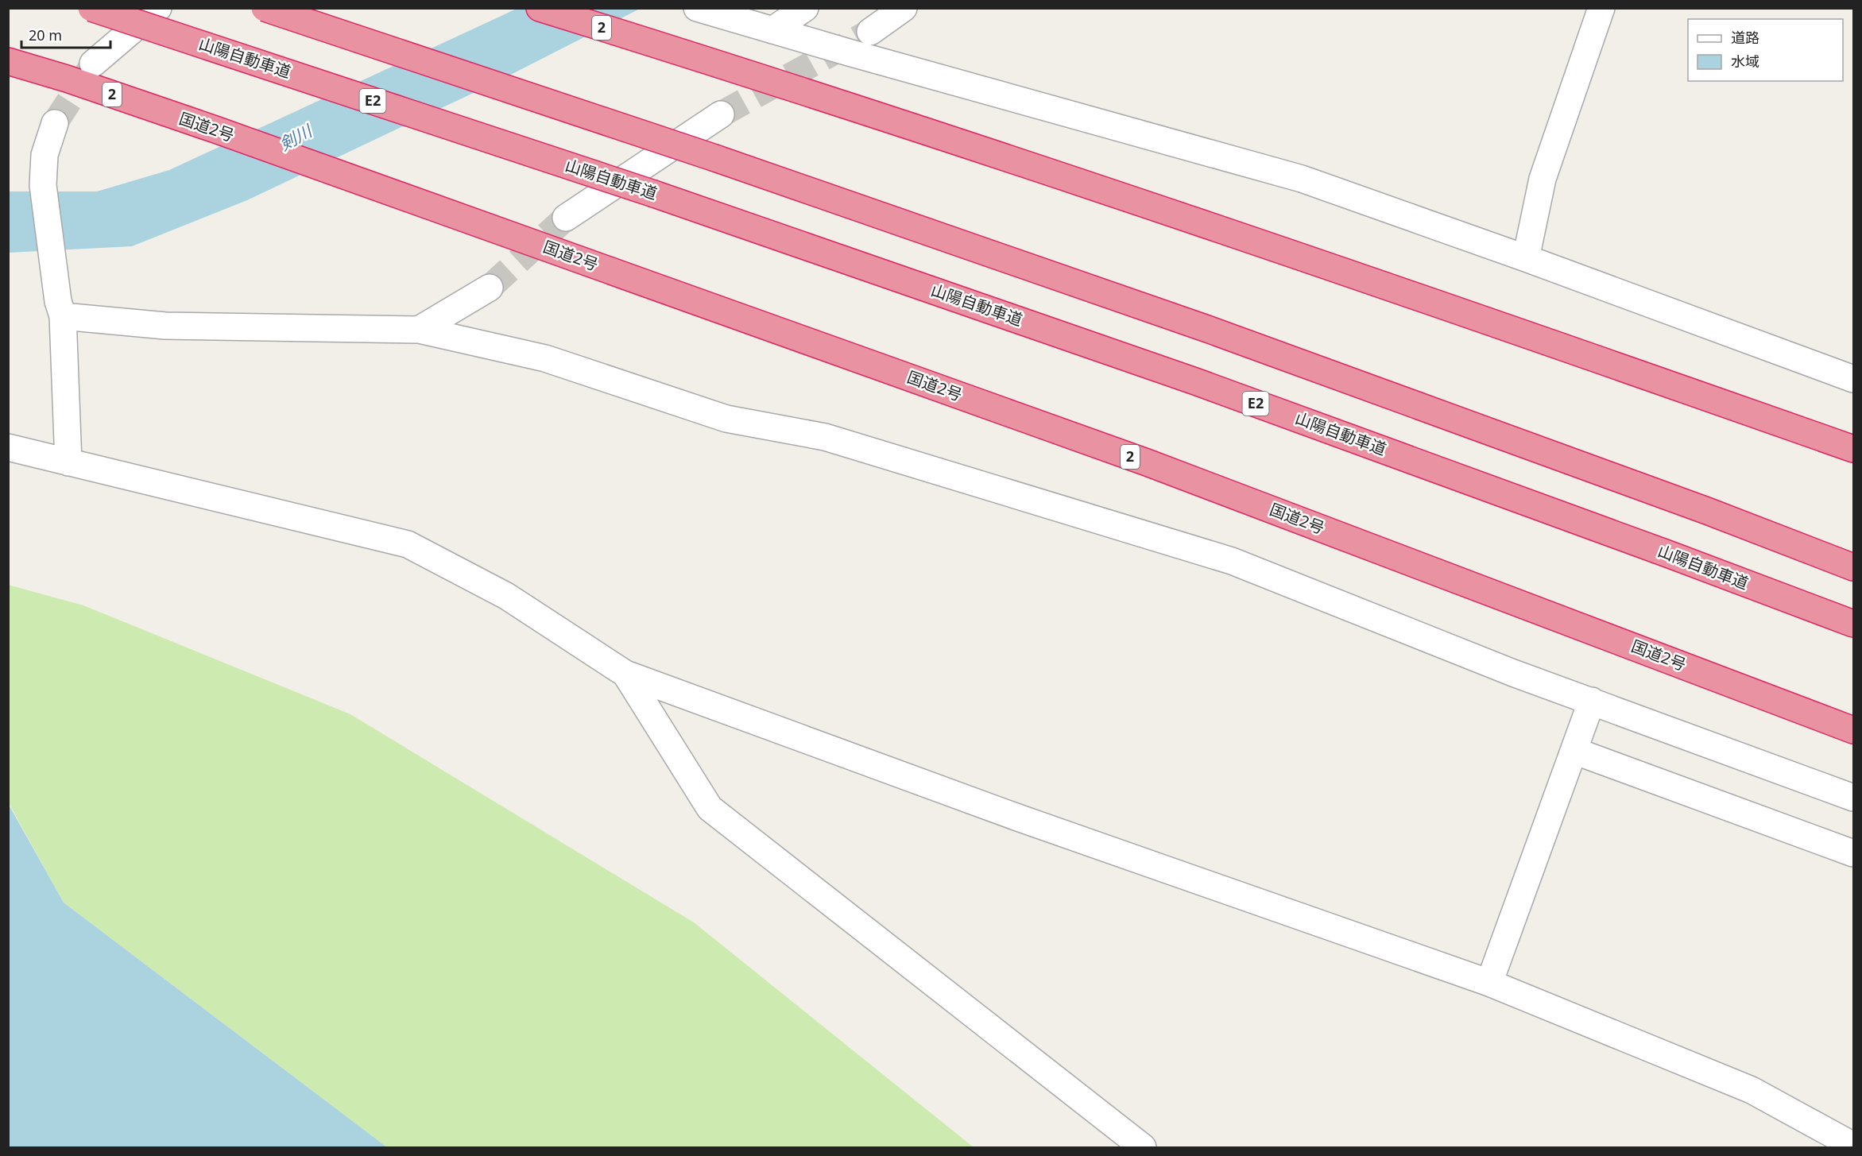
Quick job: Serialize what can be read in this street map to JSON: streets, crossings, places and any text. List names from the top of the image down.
{
  "streets": {
    "highway": [
      "2",
      "山陽自動車道",
      "E2",
      "国道2号"
    ]
  },
  "water": ["剣川"],
  "legend": ["道路", "水域"],
  "scale_bar": "20 m"
}
